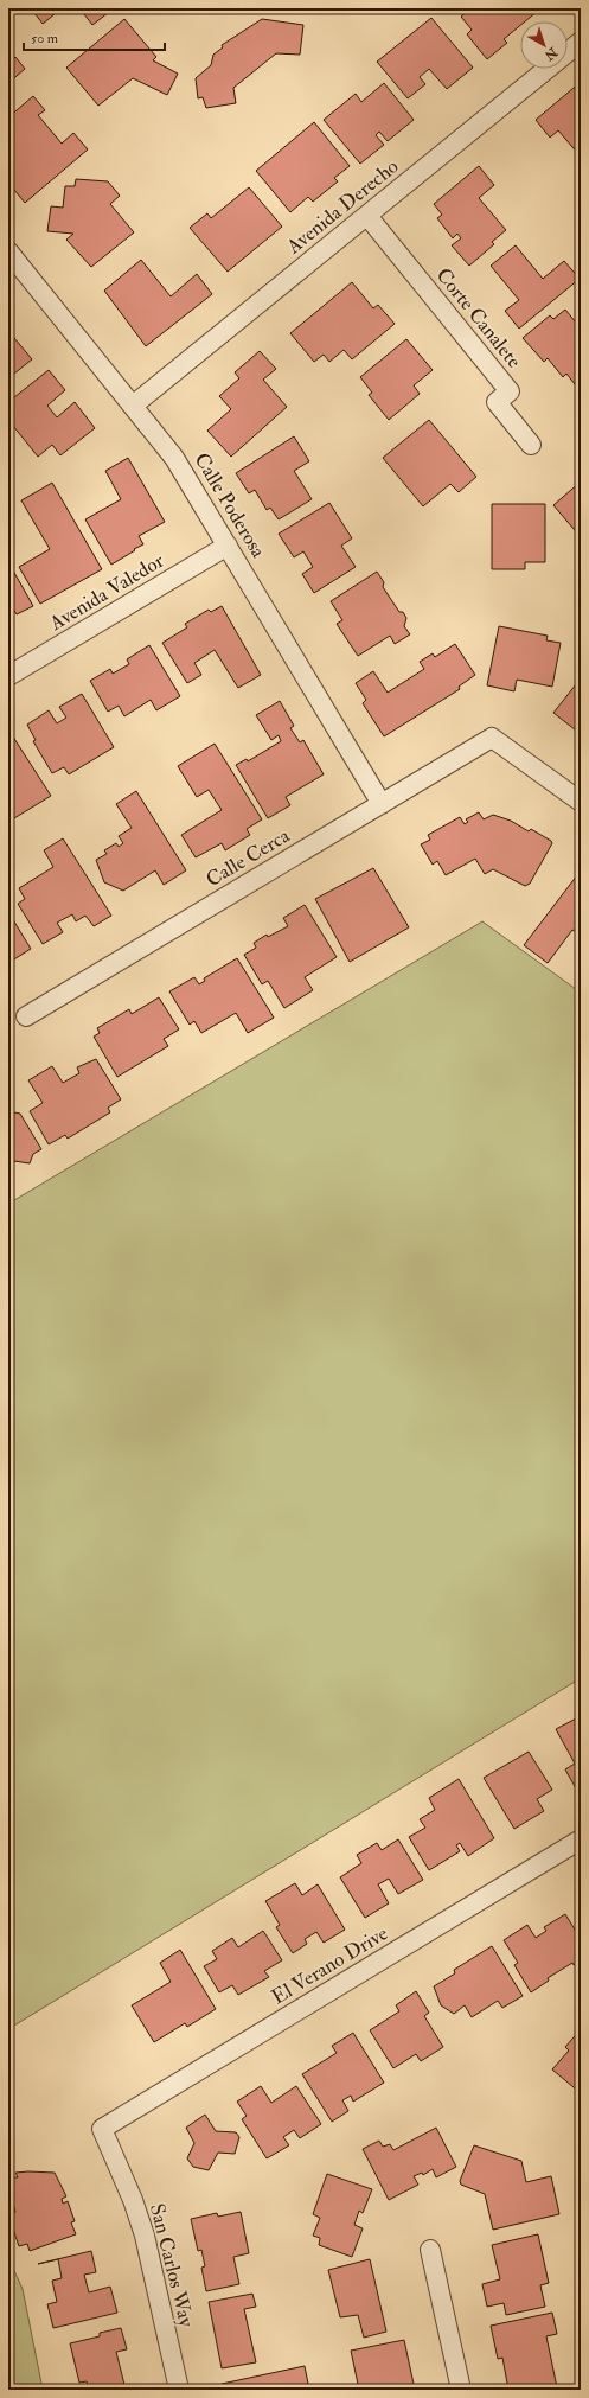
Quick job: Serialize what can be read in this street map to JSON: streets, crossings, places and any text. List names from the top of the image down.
{
  "streets": {
    "street": [
      "Avenida Derecho",
      "Corte Canalete",
      "Calle Poderosa",
      "Avenida Valedor",
      "Calle Cerca",
      "El Verano Drive",
      "San Carlos Way"
    ]
  },
  "crossings": [
    ["Avenida Derecho", "Corte Canalete"],
    ["Avenida Derecho", "Calle Poderosa"],
    ["Calle Poderosa", "Avenida Valedor"],
    ["Calle Poderosa", "Calle Cerca"],
    ["El Verano Drive", "San Carlos Way"]
  ],
  "scale_bar": "50 m",
  "north": "bottom right"
}
